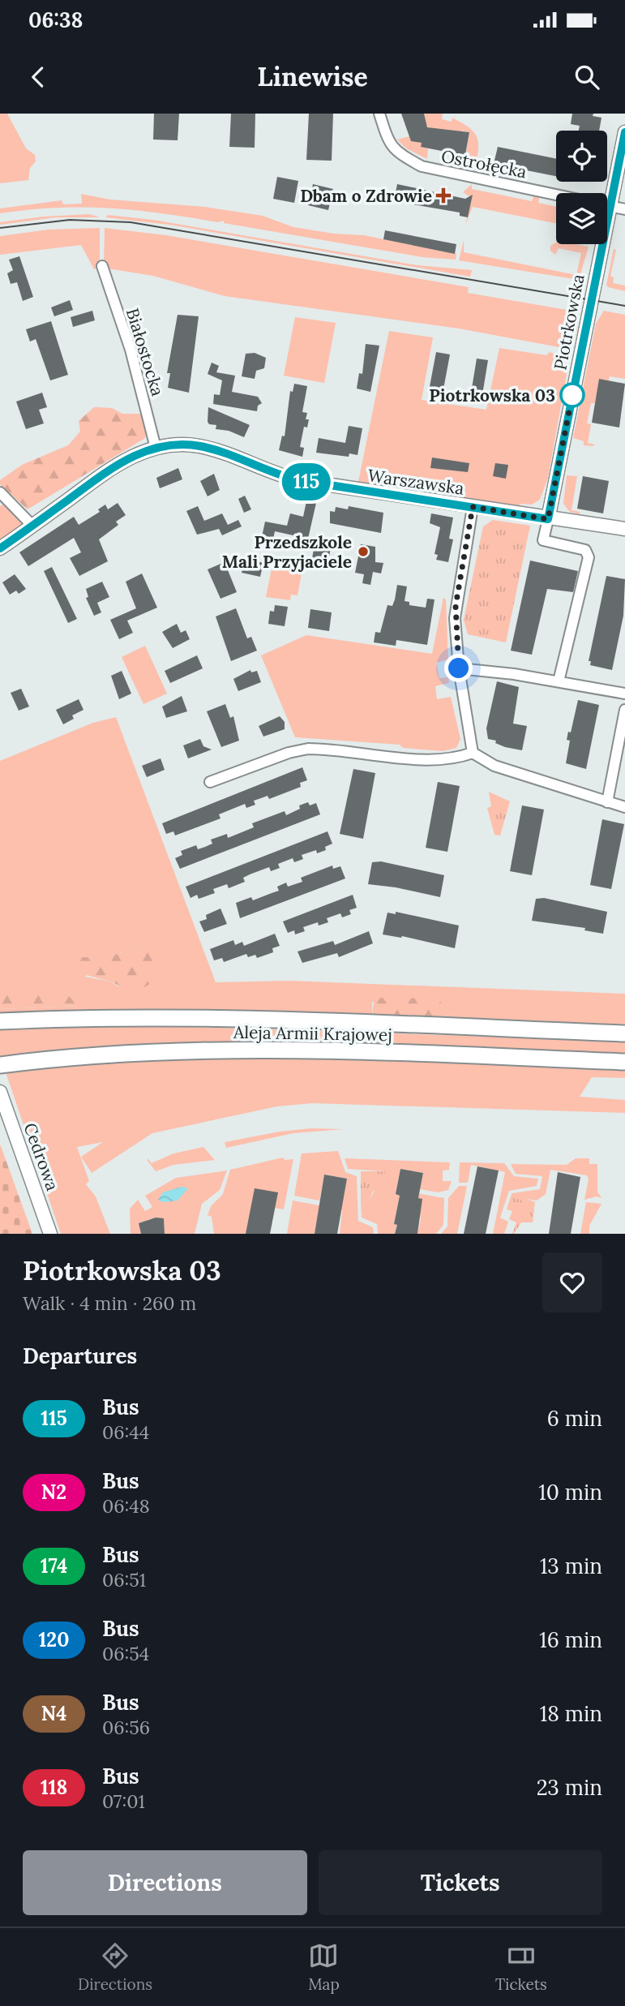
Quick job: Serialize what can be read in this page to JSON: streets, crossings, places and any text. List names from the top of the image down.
{
  "streets": {
    "main road": ["Aleja Armii Krajowej"],
    "street": [
      "Ostrołęcka",
      "Piotrkowska",
      "Białostocka",
      "Warszawska",
      "Cedrowa"
    ]
  },
  "crossings": [
    ["Ostrołęcka", "Piotrkowska"],
    ["Piotrkowska", "Warszawska"],
    ["Białostocka", "Warszawska"]
  ],
  "places": {
    "health": ["Dbam o Zdrowie"],
    "other": ["Piotrkowska 03", "Przedszkole Mali Przyjaciele"]
  },
  "lines": ["bus line 115"],
  "page": {
    "status": "06:38",
    "header": "Linewise",
    "on_map": "115",
    "heading": [
      ["Piotrkowska 03", "Walk · 4 min · 260 m"],
      "Departures"
    ],
    "list": [
      {
        "mark": "115",
        "name": "Bus",
        "note": "06:44",
        "value": "6 min"
      },
      {
        "mark": "N2",
        "name": "Bus",
        "note": "06:48",
        "value": "10 min"
      },
      {
        "mark": "174",
        "name": "Bus",
        "note": "06:51",
        "value": "13 min"
      },
      {
        "mark": "120",
        "name": "Bus",
        "note": "06:54",
        "value": "16 min"
      },
      {
        "mark": "N4",
        "name": "Bus",
        "note": "06:56",
        "value": "18 min"
      },
      {
        "mark": "118",
        "name": "Bus",
        "note": "07:01",
        "value": "23 min"
      }
    ],
    "buttons": ["Directions", "Tickets"],
    "tabs": ["Directions", "Map", "Tickets"]
  }
}
